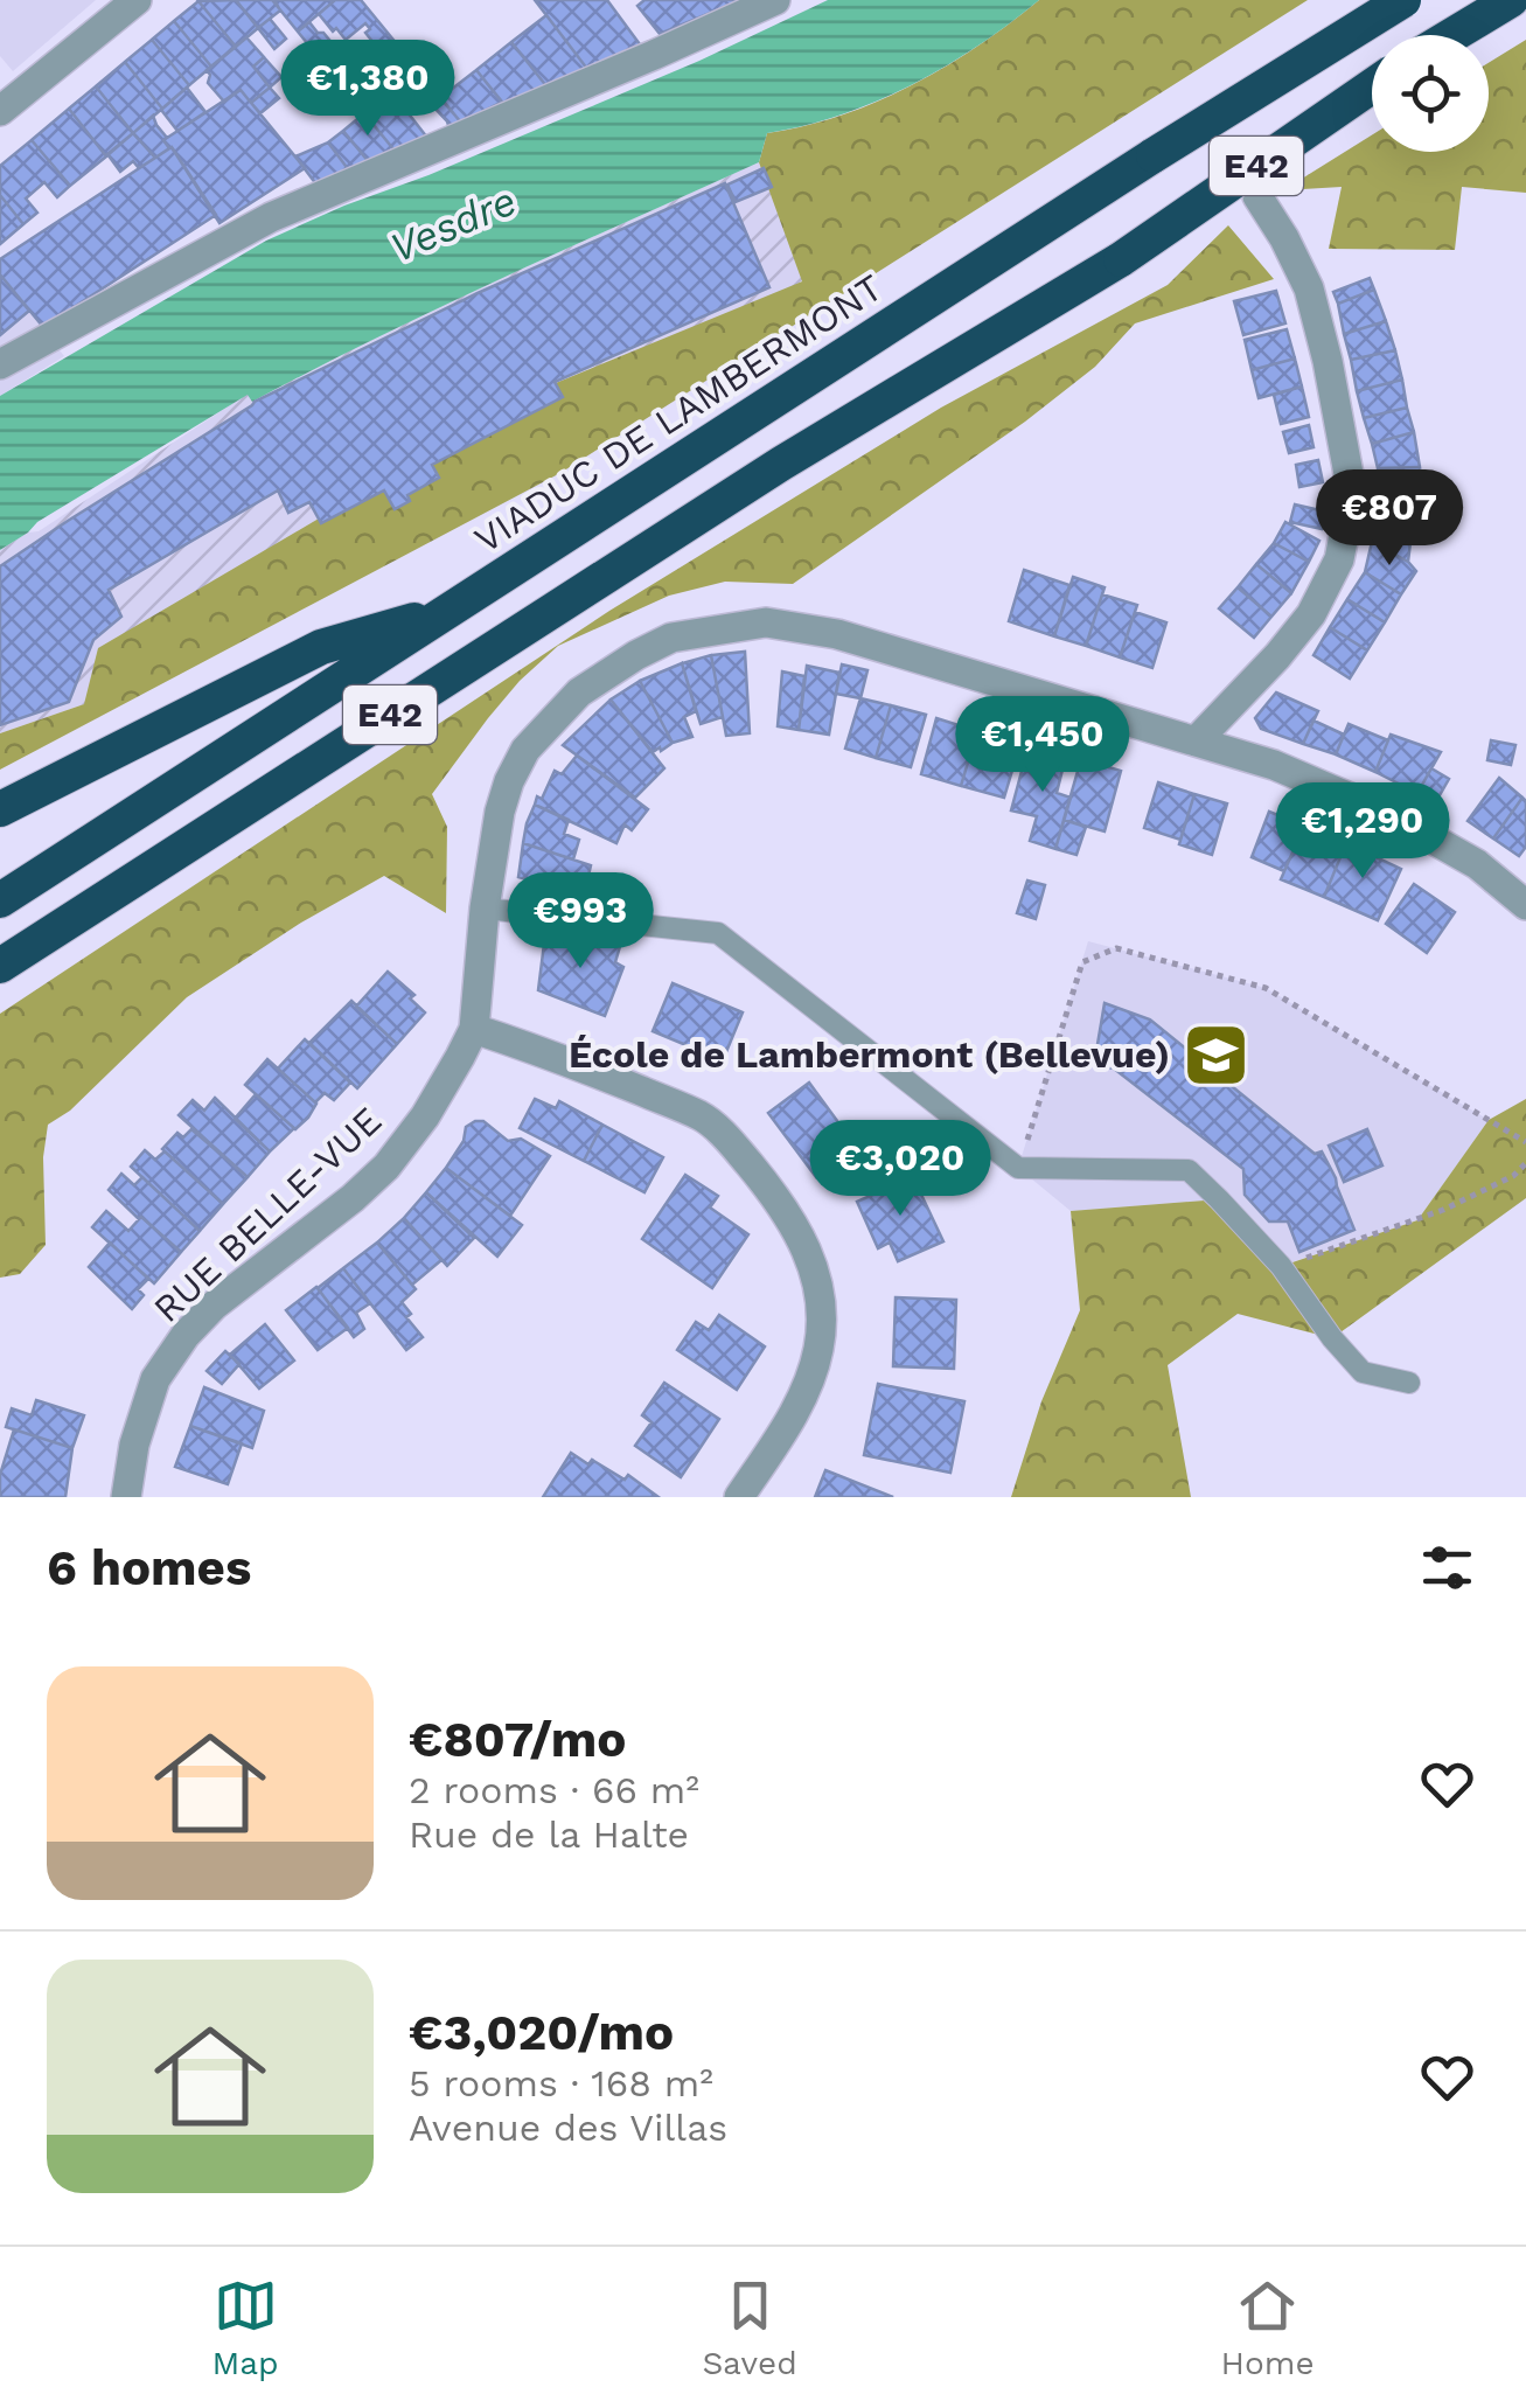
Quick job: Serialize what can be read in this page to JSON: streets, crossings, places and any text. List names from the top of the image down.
{
  "streets": {
    "highway": ["E42", "VIADUC DE LAMBERMONT"],
    "street": ["RUE BELLE-VUE"]
  },
  "water": ["Vesdre"],
  "places": {
    "school or university": ["École de Lambermont (Bellevue)"]
  },
  "page": {
    "price": [
      "€1,380",
      "€807",
      "€1,450",
      "€1,290",
      "€993",
      "€3,020"
    ],
    "heading": "6 homes",
    "list": [
      {
        "name": "€807/mo",
        "note": "2 rooms · 66 m² · Rue de la Halte"
      },
      {
        "name": "€3,020/mo",
        "note": "5 rooms · 168 m² · Avenue des Villas"
      }
    ],
    "tabs": ["Map", "Saved", "Home"]
  }
}
